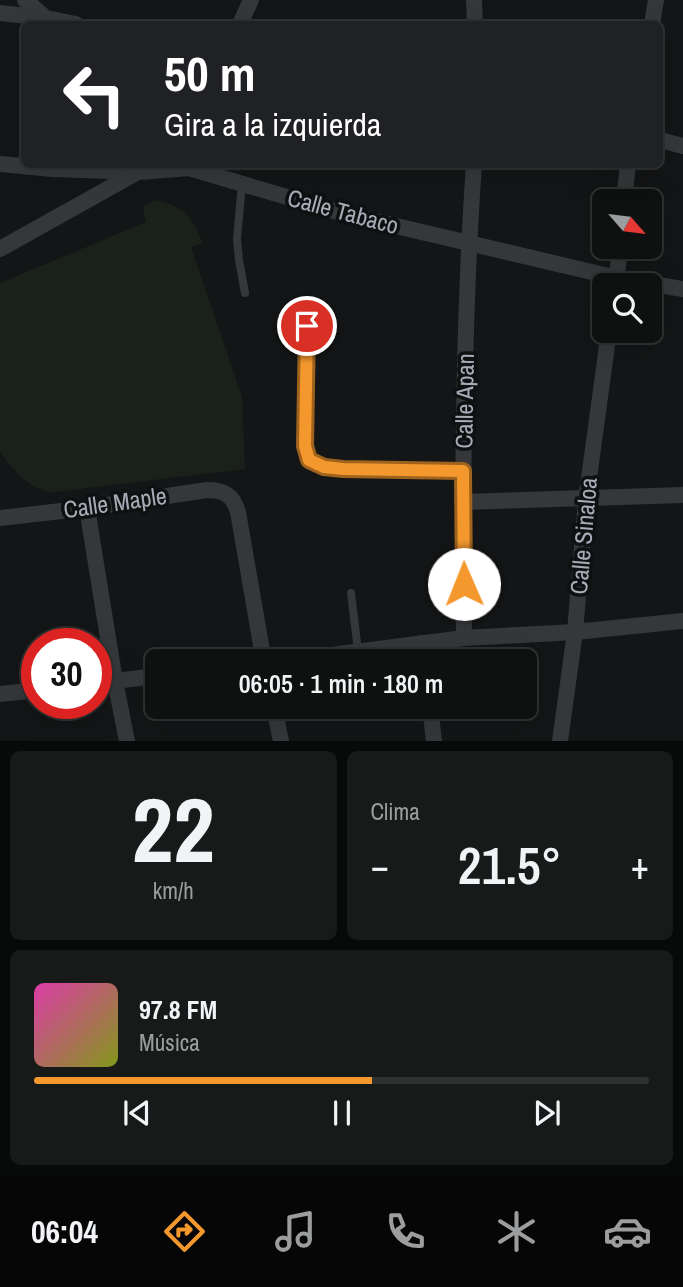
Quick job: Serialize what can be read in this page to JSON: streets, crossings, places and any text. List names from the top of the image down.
{
  "streets": {
    "street": [
      "Calle Tabaco",
      "Calle Apan",
      "Calle Maple",
      "Calle Sinaloa"
    ]
  },
  "crossings": [
    ["Calle Tabaco", "Calle Apan"]
  ],
  "north": "bottom right",
  "page": {
    "turn": ["50 m", "Gira a la izquierda"],
    "limit": "30",
    "trip": "06:05 · 1 min · 180 m",
    "tile": [
      ["22", "km/h"],
      "Clima"
    ],
    "heat": ["−", "21.5°", "+"],
    "song": ["97.8 FM", "Música"],
    "tabs": "06:04"
  }
}
